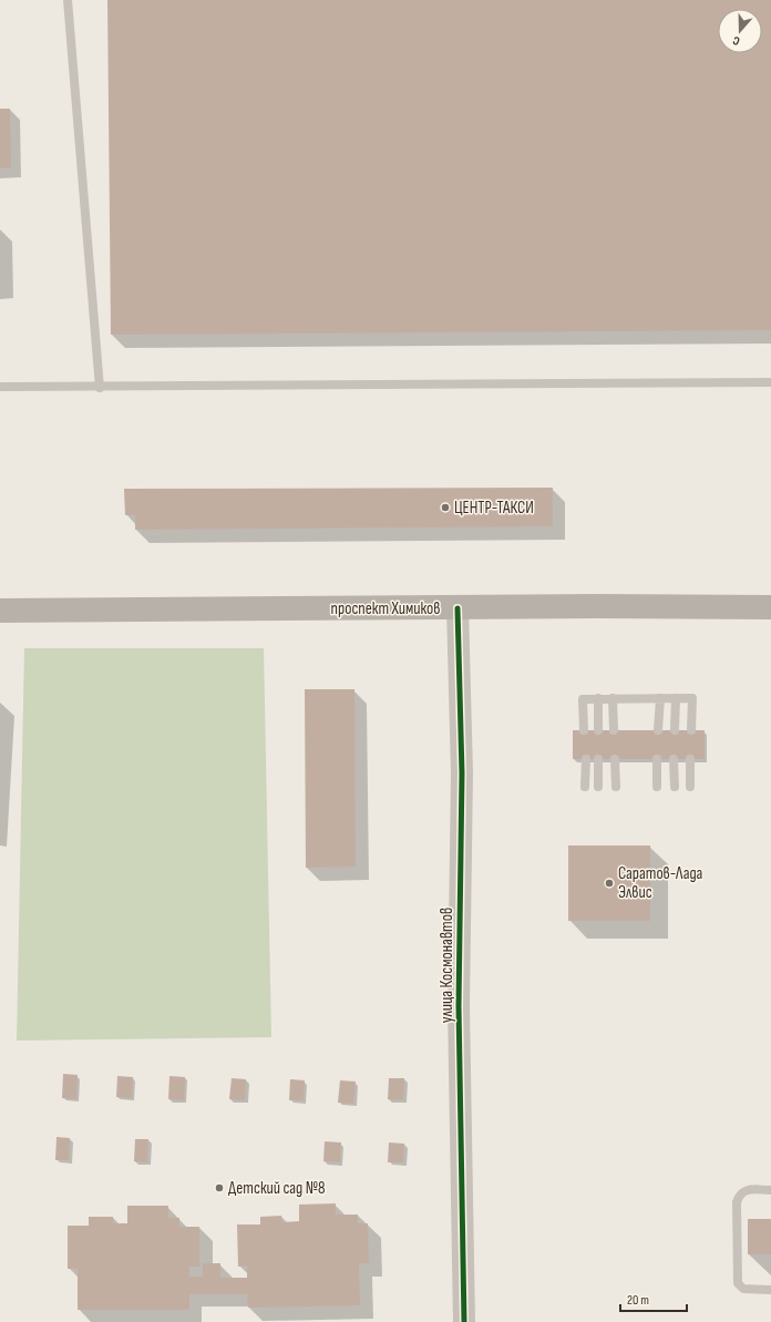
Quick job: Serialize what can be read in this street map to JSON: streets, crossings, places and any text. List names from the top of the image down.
{
  "streets": {
    "main road": ["проспект Химиков"],
    "street": ["улица Космонавтов"]
  },
  "crossings": [
    ["проспект Химиков", "улица Космонавтов"]
  ],
  "places": ["ЦЕНТР-ТАКСИ", "Саратов-Лада Элвис", "Детский сад №8"],
  "scale_bar": "20 m",
  "north": "bottom"
}
